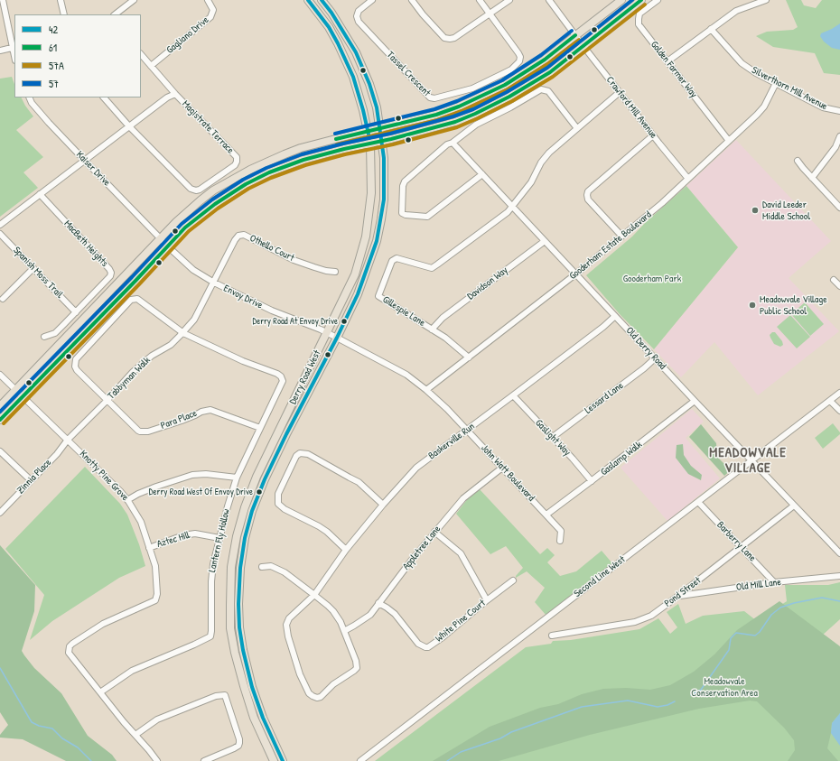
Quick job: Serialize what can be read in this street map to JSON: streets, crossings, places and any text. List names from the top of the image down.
{
  "streets": {
    "main road": ["Derry Road West"],
    "street": [
      "Gagliano Drive",
      "Golden Farmer Way",
      "Tassel Crescent",
      "Silverthorn Mill Avenue",
      "Crawford Mill Avenue",
      "Magistrate Terrace",
      "Kaiser Drive",
      "MacBeth Heights",
      "Gooderham Estate Boulevard",
      "Othello Court",
      "Spanish Moss Trail",
      "Davidson Way",
      "Envoy Drive",
      "Gillespie Lane",
      "Old Derry Road",
      "Tabbyman Walk",
      "Lessard Lane",
      "Para Place",
      "Gaslight Way",
      "Baskerville Run",
      "Gaslamp Walk",
      "John Watt Boulevard",
      "Knotty Pine Grove",
      "Zinnia Place",
      "Aztec Hill",
      "Lantern Fly Hollow",
      "Barberry Lane",
      "Appletree Lane",
      "Second Line West",
      "Old Mill Lane",
      "Pond Street",
      "White Pine Court"
    ]
  },
  "crossings": [
    ["Golden Farmer Way", "Gooderham Estate Boulevard"],
    ["Silverthorn Mill Avenue", "Gooderham Estate Boulevard"],
    ["Crawford Mill Avenue", "Gooderham Estate Boulevard"],
    ["Magistrate Terrace", "Kaiser Drive"],
    ["Magistrate Terrace", "MacBeth Heights"],
    ["Kaiser Drive", "Envoy Drive"],
    ["MacBeth Heights", "Spanish Moss Trail"],
    ["Gooderham Estate Boulevard", "Gillespie Lane"],
    ["Gooderham Estate Boulevard", "Old Derry Road"],
    ["Gooderham Estate Boulevard", "John Watt Boulevard"],
    ["Othello Court", "Envoy Drive"],
    ["Othello Court", "Tabbyman Walk"],
    ["Davidson Way", "Gillespie Lane"],
    ["Davidson Way", "Old Derry Road"],
    ["Envoy Drive", "Derry Road West"],
    ["Envoy Drive", "Tabbyman Walk"],
    ["Envoy Drive", "John Watt Boulevard"],
    ["Gillespie Lane", "Old Derry Road"],
    ["Old Derry Road", "Lessard Lane"],
    ["Old Derry Road", "Baskerville Run"],
    ["Old Derry Road", "Gaslamp Walk"],
    ["Old Derry Road", "Second Line West"],
    ["Old Derry Road", "Pond Street"],
    ["Derry Road West", "John Watt Boulevard"],
    ["Tabbyman Walk", "Para Place"],
    ["Tabbyman Walk", "Knotty Pine Grove"],
    ["Tabbyman Walk", "Zinnia Place"],
    ["Tabbyman Walk", "Lantern Fly Hollow"],
    ["Lessard Lane", "Gaslight Way"],
    ["Para Place", "Lantern Fly Hollow"],
    ["Gaslight Way", "Baskerville Run"],
    ["Gaslight Way", "Gaslamp Walk"],
    ["Baskerville Run", "John Watt Boulevard"],
    ["Baskerville Run", "Appletree Lane"],
    ["Gaslamp Walk", "John Watt Boulevard"],
    ["John Watt Boulevard", "Appletree Lane"],
    ["Knotty Pine Grove", "Zinnia Place"],
    ["Knotty Pine Grove", "Aztec Hill"],
    ["Knotty Pine Grove", "Lantern Fly Hollow"],
    ["Aztec Hill", "Lantern Fly Hollow"],
    ["Barberry Lane", "Second Line West"],
    ["Barberry Lane", "Old Mill Lane"],
    ["Barberry Lane", "Pond Street"],
    ["Appletree Lane", "White Pine Court"],
    ["Old Mill Lane", "Pond Street"]
  ],
  "districts": ["MEADOWVALE VILLAGE"],
  "parks": ["Gooderham Park", "Meadowvale Conservation Area"],
  "places": [
    "David Leeder Middle School",
    "Meadowvale Village Public School",
    "Derry Road At Envoy Drive",
    "Derry Road West Of Envoy Drive"
  ],
  "lines": [
    "transit line 42",
    "transit line 61",
    "transit line 57",
    "transit line 57A"
  ],
  "legend": [
    "42",
    "61",
    "57A",
    "57"
  ]
}
